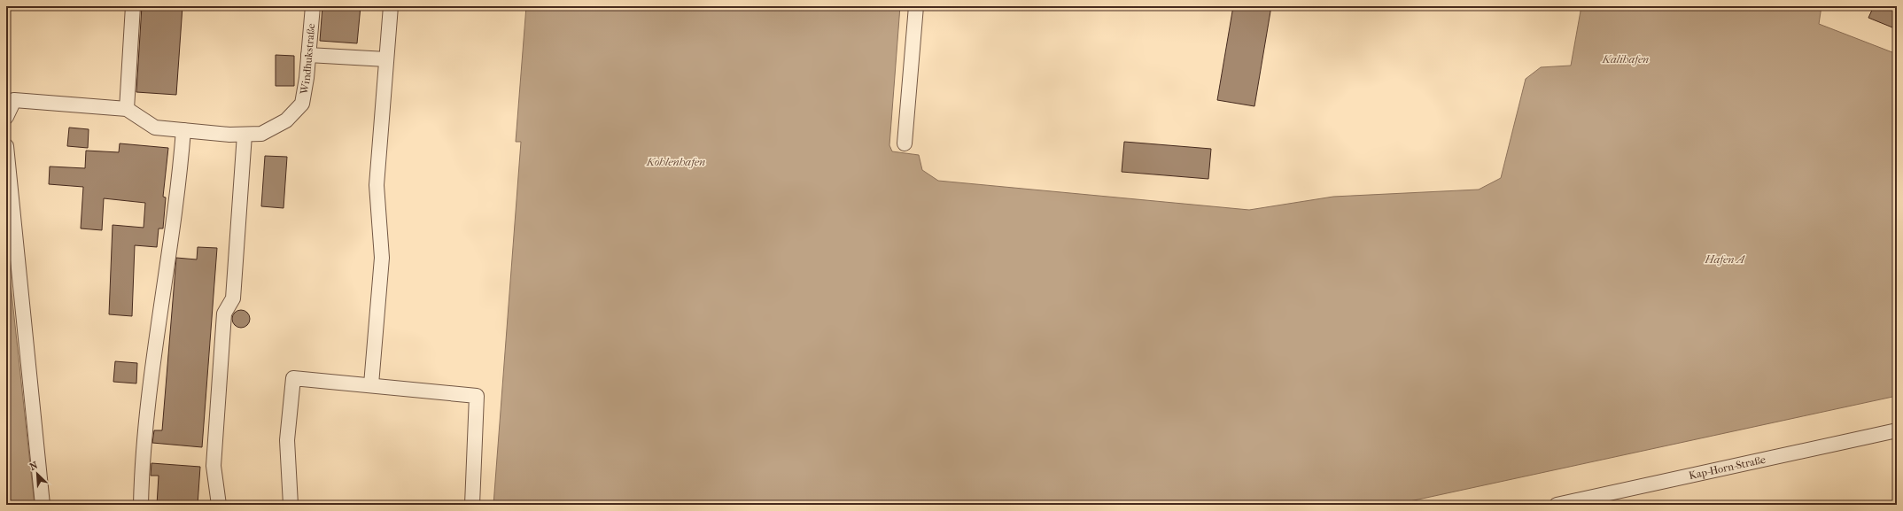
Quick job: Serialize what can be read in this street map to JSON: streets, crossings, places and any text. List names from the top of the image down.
{
  "streets": {
    "street": ["Windhukstraße", "Kap-Horn-Straße"]
  },
  "water": ["Kalihafen", "Kohlenhafen", "Hafen A"],
  "north": "top left"
}
